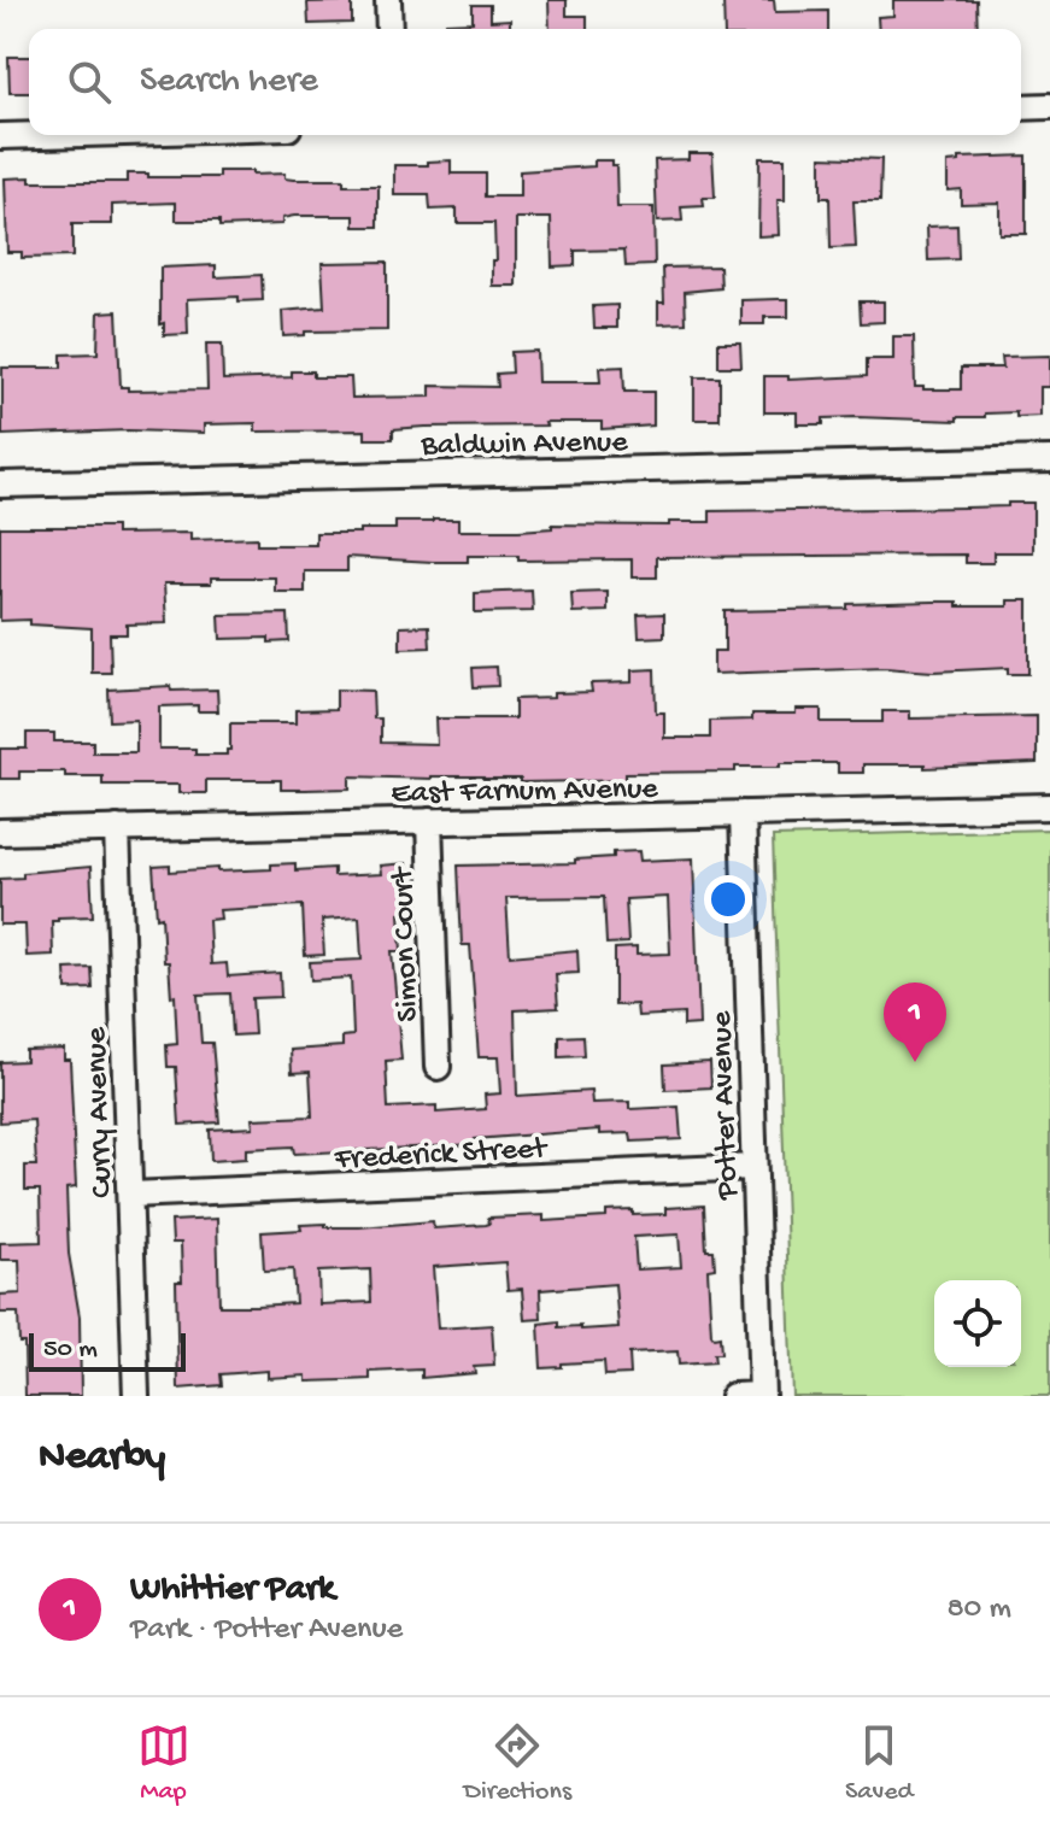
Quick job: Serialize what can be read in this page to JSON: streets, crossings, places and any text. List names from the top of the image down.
{
  "streets": {
    "street": [
      "Baldwin Avenue",
      "East Farnum Avenue",
      "Simon Court",
      "Potter Avenue",
      "Curry Avenue",
      "Frederick Street"
    ]
  },
  "crossings": [
    ["East Farnum Avenue", "Simon Court"],
    ["East Farnum Avenue", "Potter Avenue"],
    ["East Farnum Avenue", "Curry Avenue"],
    ["Potter Avenue", "Frederick Street"],
    ["Curry Avenue", "Frederick Street"]
  ],
  "scale_bar": "50 m",
  "page": {
    "search": "Search here",
    "pins": "1",
    "scale": "50 m",
    "heading": "Nearby",
    "list": [
      {
        "mark": "1",
        "name": "Whittier Park",
        "note": "Park · Potter Avenue",
        "value": "80 m"
      }
    ],
    "nav": ["Map", "Directions", "Saved"]
  }
}
